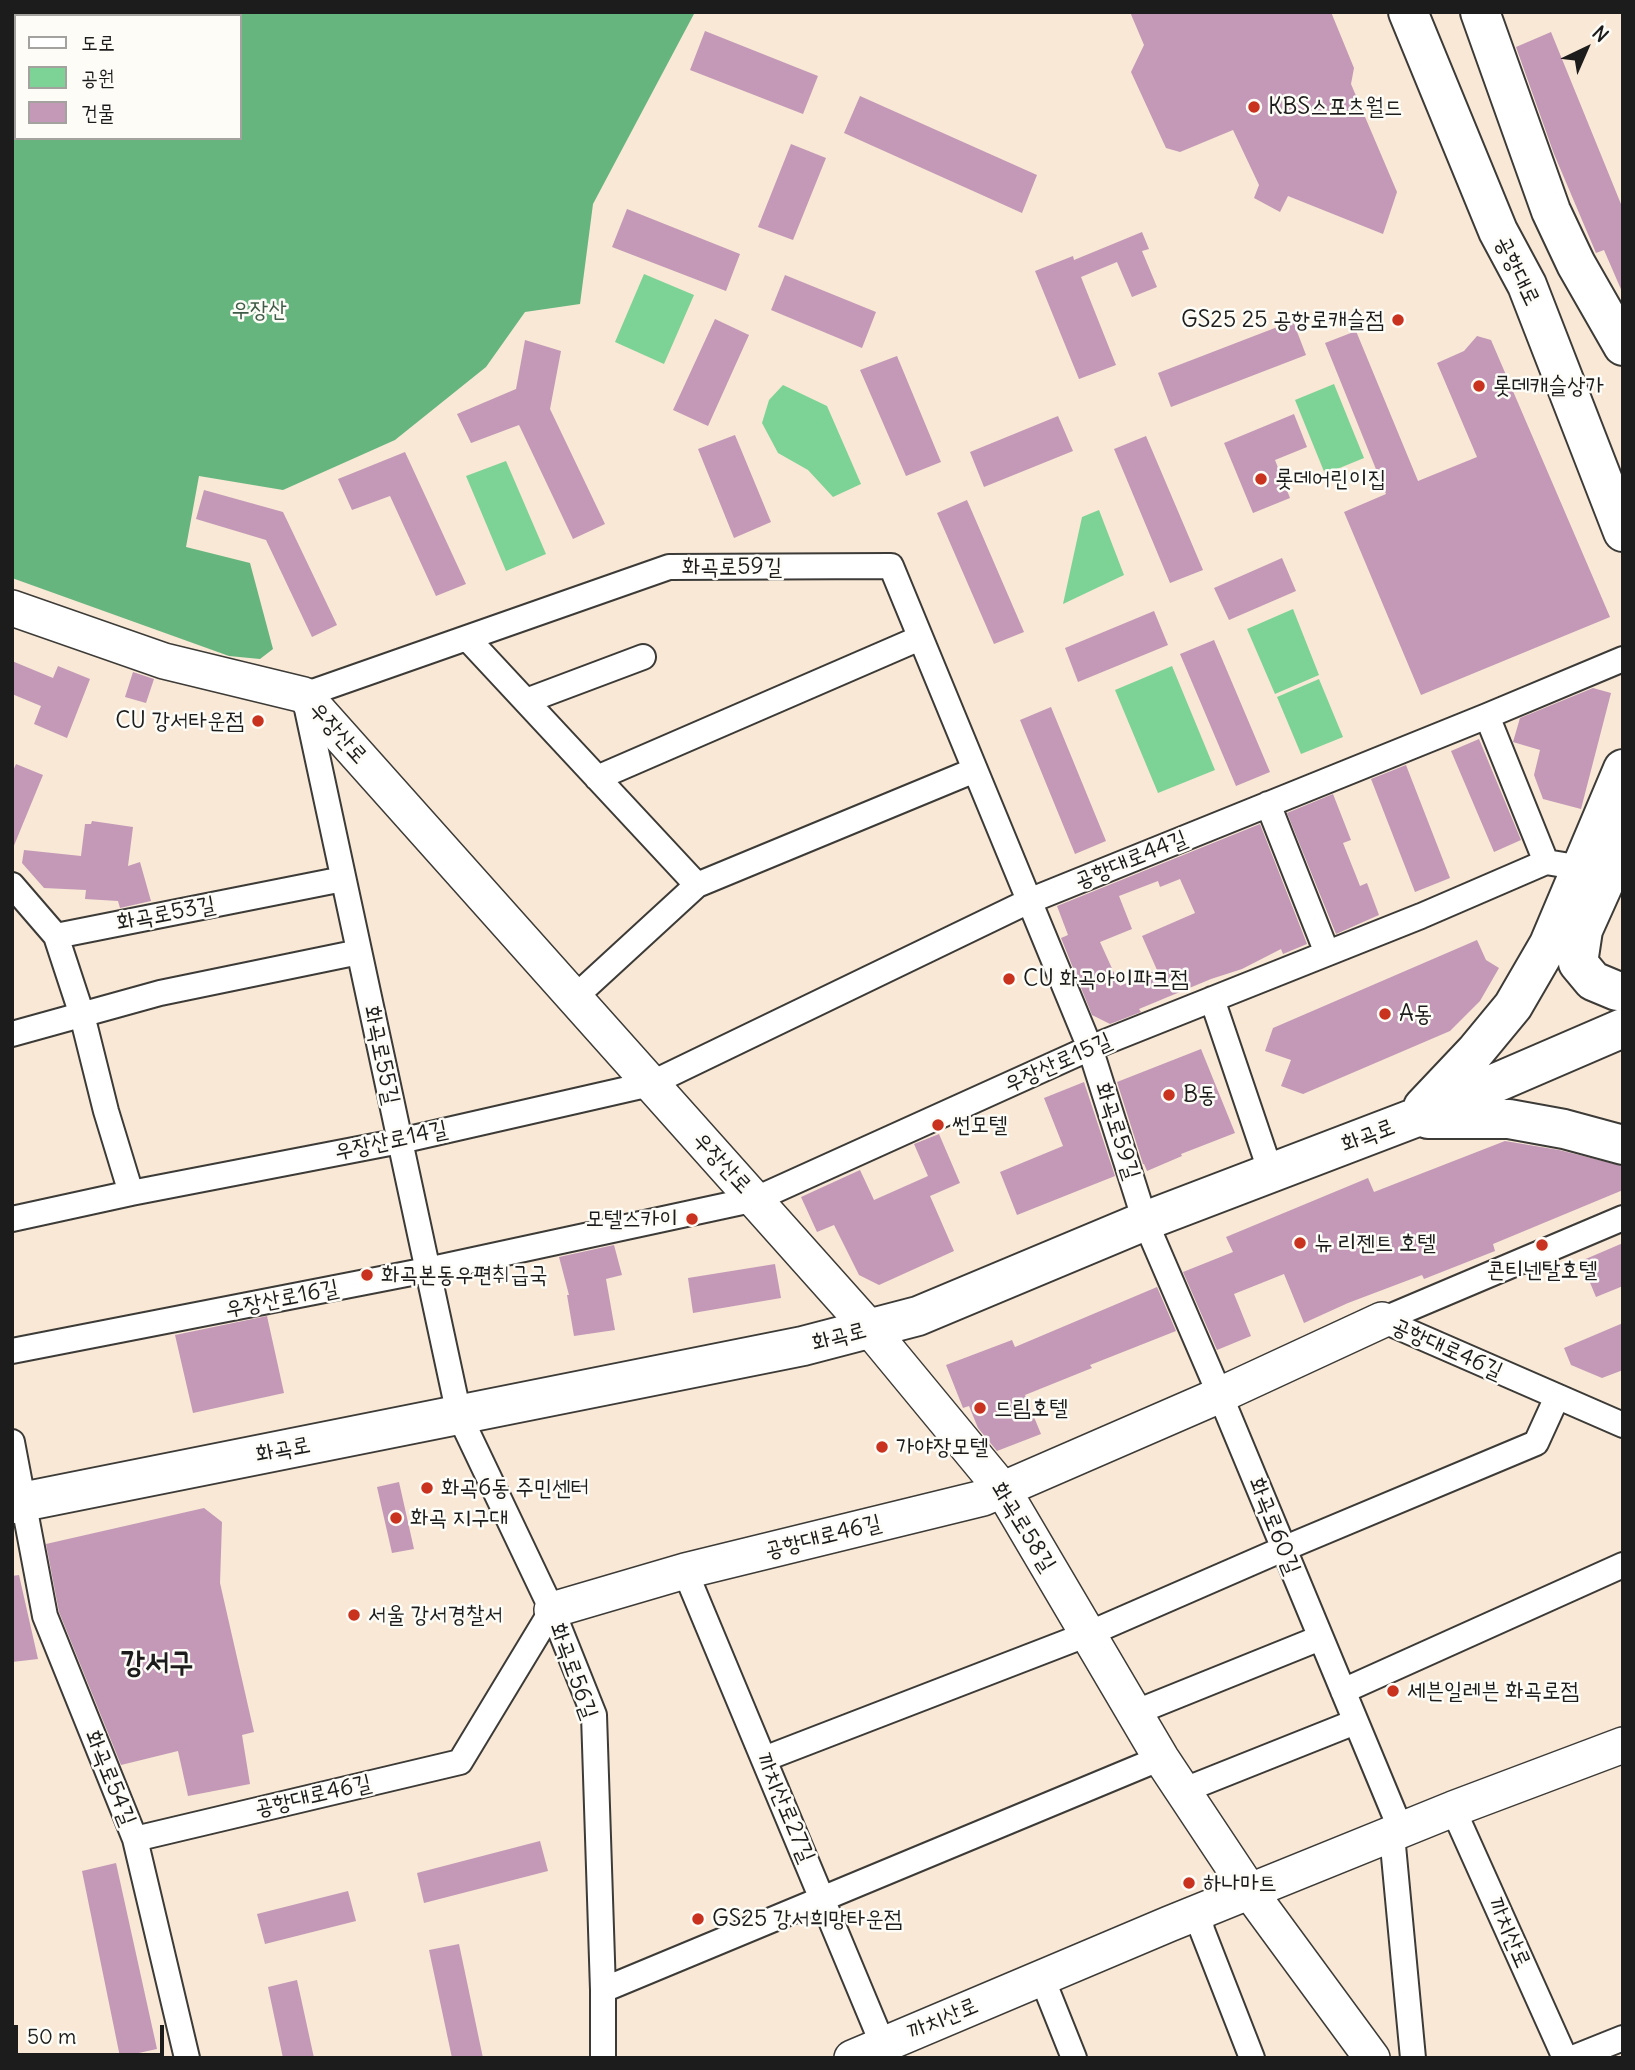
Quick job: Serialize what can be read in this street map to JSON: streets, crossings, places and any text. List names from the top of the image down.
{
  "streets": {
    "main road": ["공항대로", "화곡로"],
    "street": [
      "화곡로59길",
      "우장산로",
      "공항대로44길",
      "화곡로53길",
      "화곡로55길",
      "우장산로15길",
      "우장산로14길",
      "우장산로16길",
      "공항대로46길",
      "화곡로60길",
      "화곡로58길",
      "화곡로56길",
      "화곡로54길",
      "까치산로27길",
      "까치산로"
    ]
  },
  "crossings": [
    ["화곡로59길", "우장산로"],
    ["화곡로59길", "공항대로44길"],
    ["화곡로59길", "화곡로55길"],
    ["화곡로59길", "우장산로15길"],
    ["화곡로59길", "화곡로"],
    ["화곡로59길", "화곡로60길"],
    ["우장산로", "공항대로44길"],
    ["우장산로", "화곡로55길"],
    ["우장산로", "우장산로15길"],
    ["우장산로", "화곡로"],
    ["우장산로", "우장산로14길"],
    ["우장산로", "우장산로16길"],
    ["우장산로", "화곡로58길"],
    ["공항대로44길", "우장산로14길"],
    ["화곡로53길", "화곡로55길"],
    ["화곡로55길", "화곡로"],
    ["화곡로55길", "우장산로14길"],
    ["화곡로55길", "우장산로16길"],
    ["화곡로55길", "화곡로56길"],
    ["우장산로15길", "우장산로16길"],
    ["화곡로", "화곡로60길"],
    ["화곡로", "화곡로58길"],
    ["화곡로", "화곡로56길"],
    ["화곡로", "화곡로54길"],
    ["공항대로46길", "화곡로60길"],
    ["공항대로46길", "화곡로58길"],
    ["공항대로46길", "화곡로56길"],
    ["공항대로46길", "화곡로54길"],
    ["공항대로46길", "까치산로27길"],
    ["화곡로60길", "까치산로"],
    ["화곡로58길", "까치산로"],
    ["까치산로27길", "까치산로"]
  ],
  "districts": ["강서구"],
  "parks": ["우장산"],
  "places": [
    "KBS스포츠월드",
    "GS25 25 공항로캐슬점",
    "롯데캐슬상가",
    "롯데어린이집",
    "CU 강서타운점",
    "CU 화곡아이파크점",
    "A동",
    "B동",
    "썬모텔",
    "모텔스카이",
    "뉴 리젠트 호텔",
    "콘티넨탈호텔",
    "화곡본동우편취급국",
    "드림호텔",
    "가야장모텔",
    "화곡6동 주민센터",
    "화곡 지구대",
    "서울 강서경찰서",
    "세븐일레븐 화곡로점",
    "하나마트",
    "GS25 강서희망타운점"
  ],
  "legend": ["도로", "공원", "건물"],
  "scale_bar": "50 m",
  "north": "top right"
}
